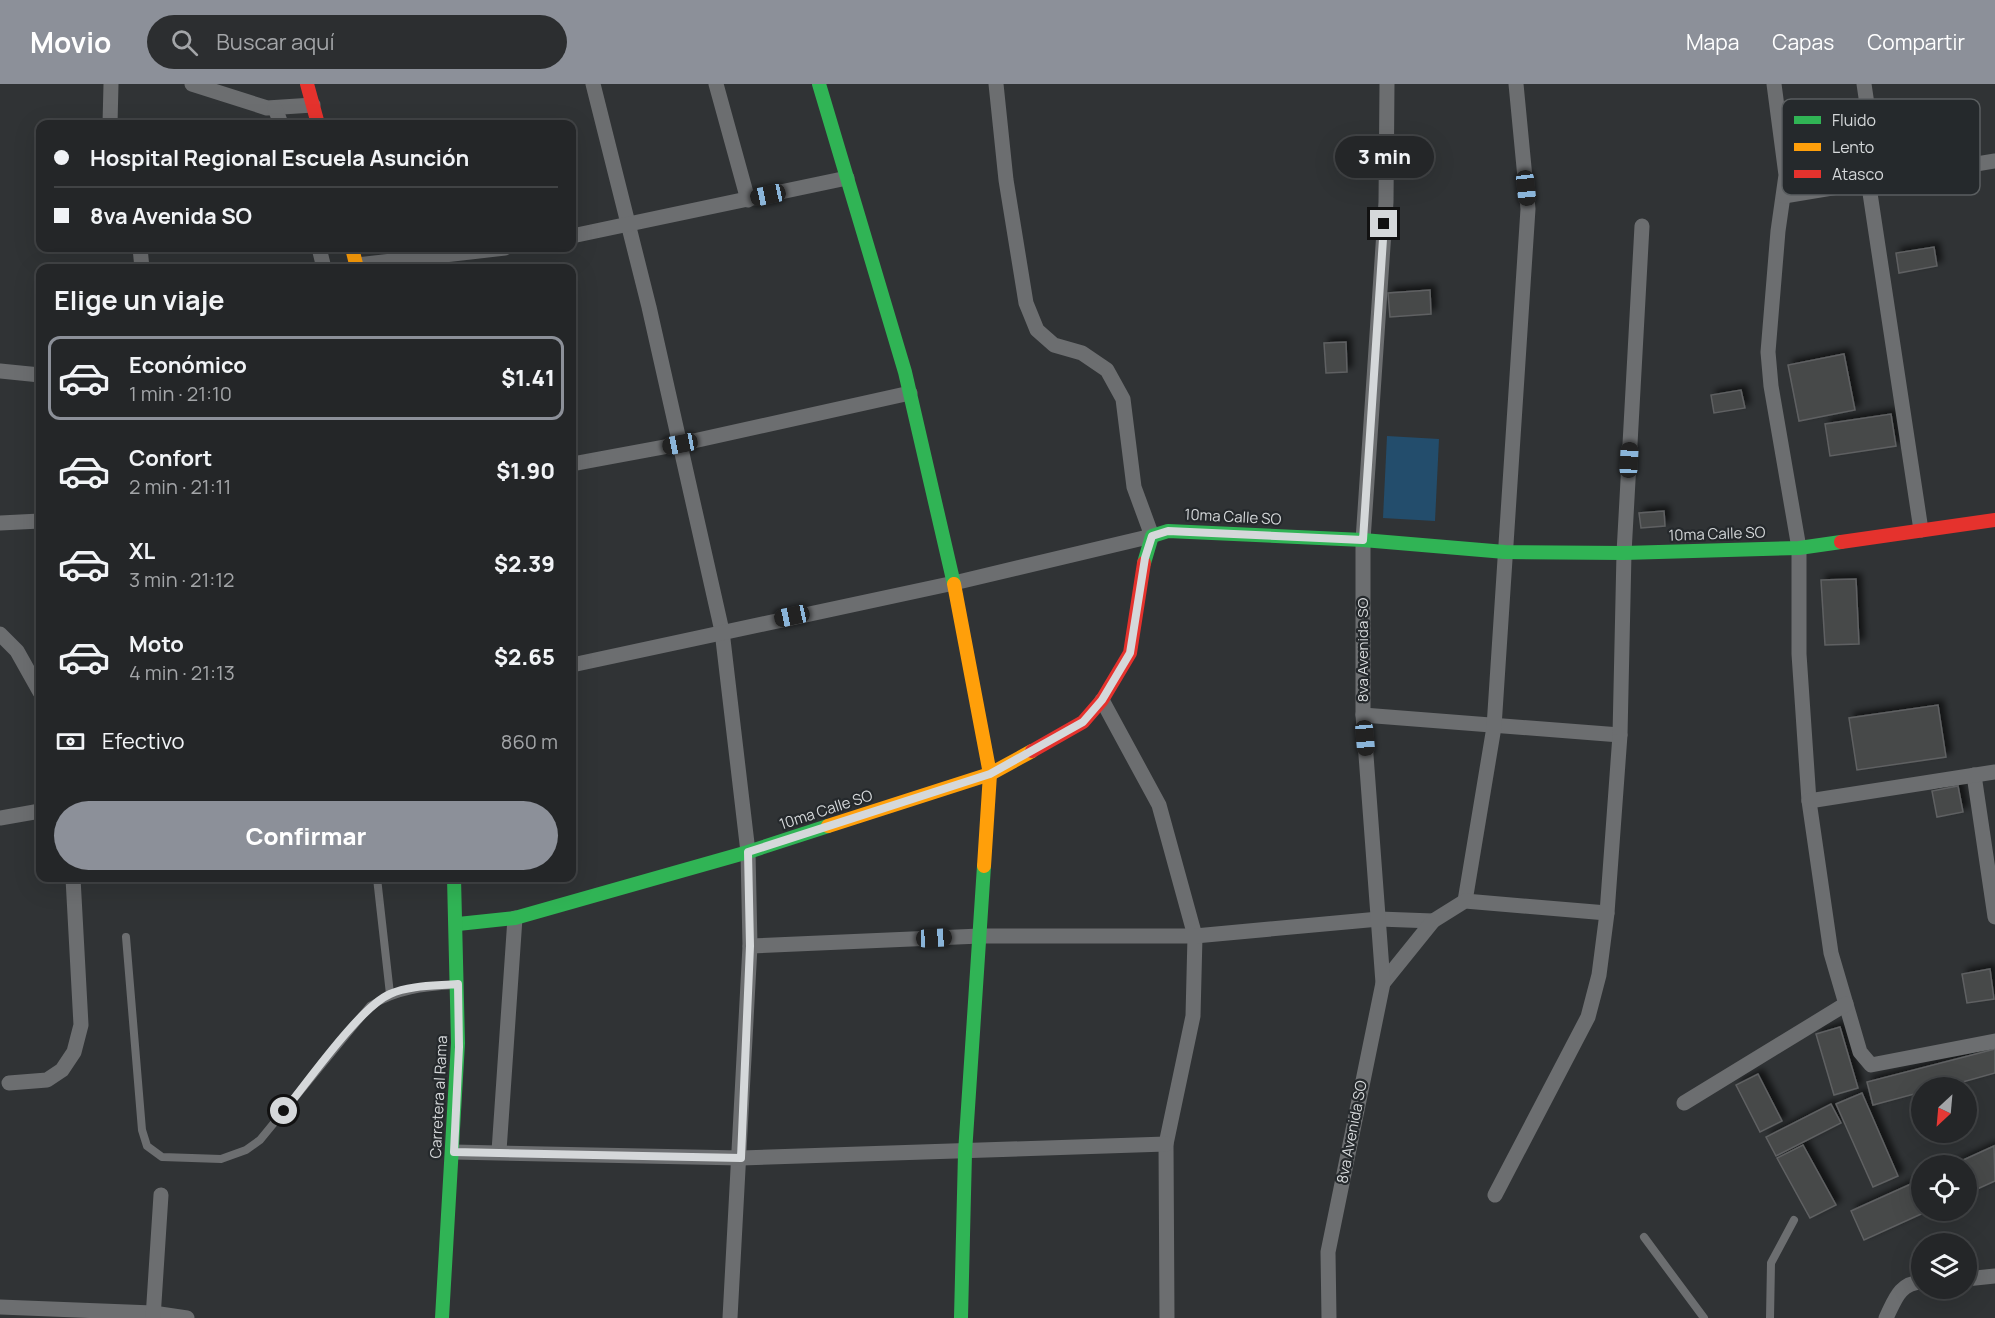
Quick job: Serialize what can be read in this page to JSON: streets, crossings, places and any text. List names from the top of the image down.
{
  "streets": {
    "main road": ["10ma Calle SO", "Carretera al Rama"],
    "street": ["8va Avenida SO"]
  },
  "crossings": [
    ["10ma Calle SO", "8va Avenida SO"],
    ["10ma Calle SO", "Carretera al Rama"]
  ],
  "legend": ["Fluido", "Lento", "Atasco"],
  "north": "bottom left",
  "page": {
    "header": "Movio",
    "search": "Buscar aquí",
    "nav": ["Mapa", "Capas", "Compartir"],
    "banner": ["Hospital Regional Escuela Asunción", "8va Avenida SO"],
    "bubble": "3 min",
    "heading": "Elige un viaje",
    "list": [
      {
        "name": "Económico",
        "note": "1 min · 21:10",
        "value": "$1.41"
      },
      {
        "name": "Confort",
        "note": "2 min · 21:11",
        "value": "$1.90"
      },
      {
        "name": "XL",
        "note": "3 min · 21:12",
        "value": "$2.39"
      },
      {
        "name": "Moto",
        "note": "4 min · 21:13",
        "value": "$2.65"
      }
    ],
    "pay": ["Efectivo", "860 m"],
    "buttons": "Confirmar"
  }
}
